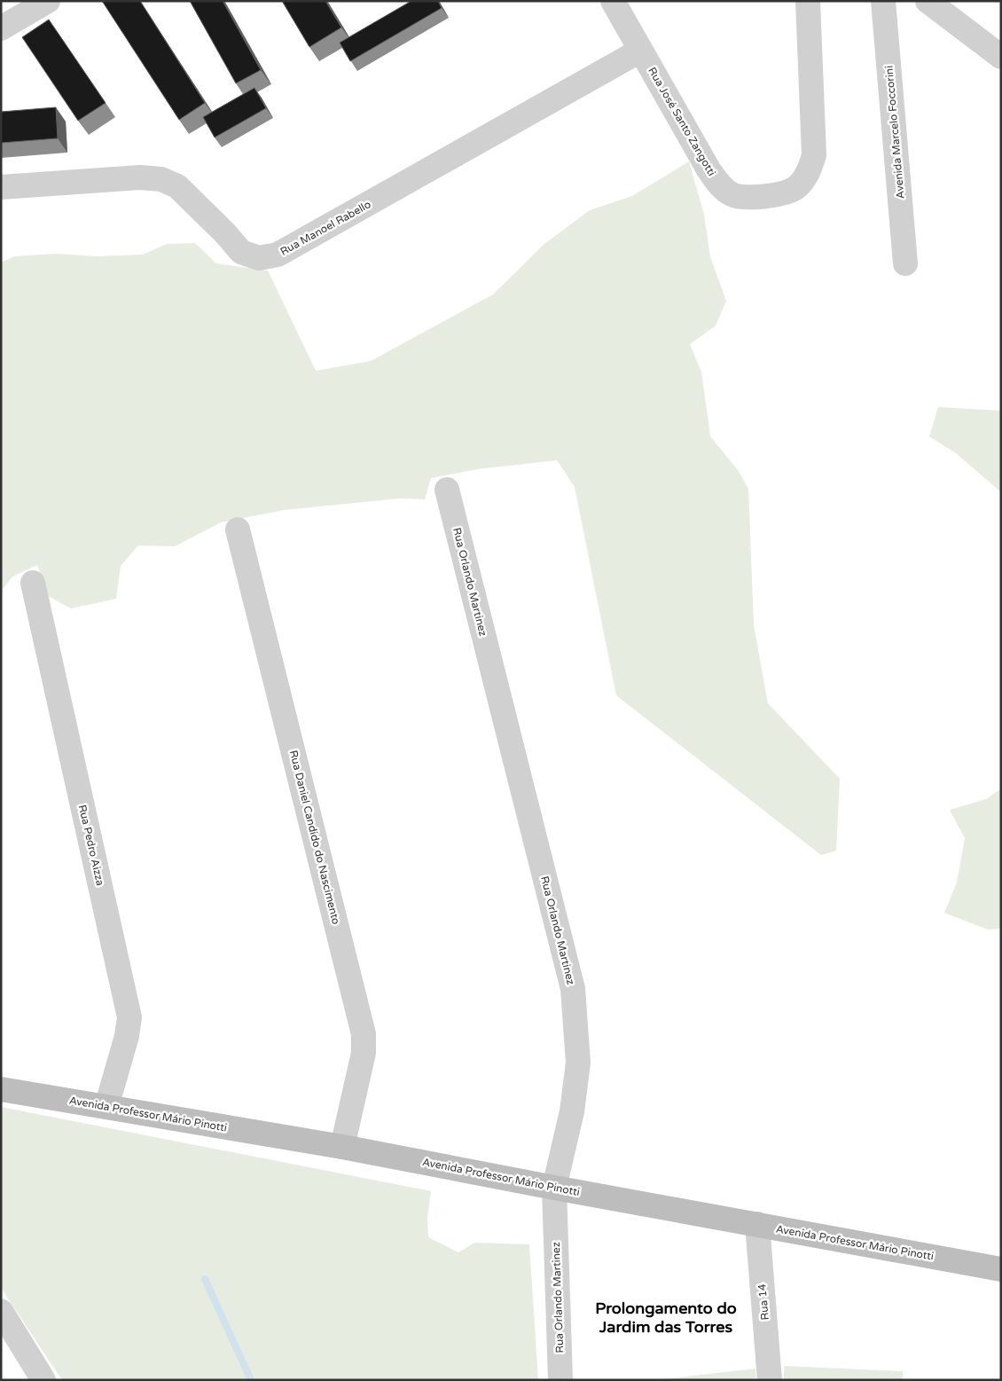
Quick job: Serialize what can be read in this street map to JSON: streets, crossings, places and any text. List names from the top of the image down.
{
  "streets": {
    "street": [
      "Rua José Santo Zangotti",
      "Avenida Marcelo Foccorini",
      "Rua Manoel Rabello",
      "Rua Orlando Martinez",
      "Rua Daniel Candido do Nascimento",
      "Rua Pedro Aizza",
      "Avenida Professor Mário Pinotti",
      "Rua 14"
    ]
  },
  "crossings": [
    ["Rua José Santo Zangotti", "Rua Manoel Rabello"],
    ["Rua Orlando Martinez", "Avenida Professor Mário Pinotti"],
    ["Rua Daniel Candido do Nascimento", "Avenida Professor Mário Pinotti"],
    ["Rua Pedro Aizza", "Avenida Professor Mário Pinotti"],
    ["Avenida Professor Mário Pinotti", "Rua 14"]
  ],
  "districts": ["Prolongamento do Jardim das Torres"]
}
